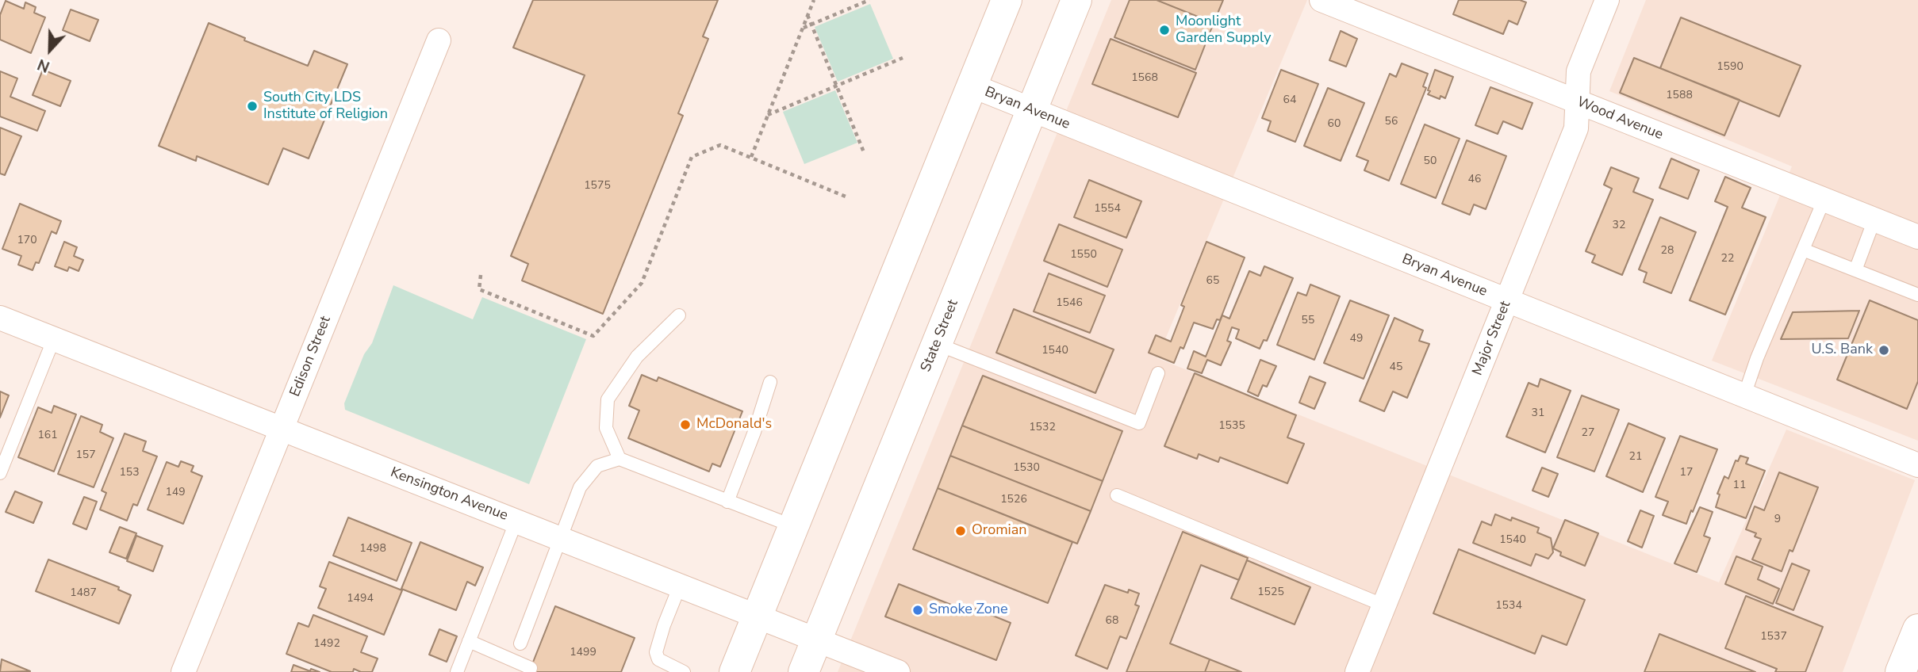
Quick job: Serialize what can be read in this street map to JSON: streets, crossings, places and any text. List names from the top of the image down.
{
  "streets": {
    "main road": ["State Street"],
    "street": [
      "Bryan Avenue",
      "Wood Avenue",
      "Major Street",
      "Edison Street",
      "Kensington Avenue"
    ]
  },
  "crossings": [
    ["Bryan Avenue", "State Street"],
    ["Bryan Avenue", "Major Street"],
    ["Wood Avenue", "Major Street"],
    ["State Street", "Kensington Avenue"],
    ["Edison Street", "Kensington Avenue"]
  ],
  "places": [
    "Moonlight Garden Supply",
    "South City LDS Institute of Religion",
    "U.S. Bank",
    "McDonald's",
    "Oromian",
    "Smoke Zone"
  ],
  "house_numbers": [
    "1590",
    "1568",
    "1588",
    "64",
    "56",
    "60",
    "50",
    "46",
    "1575",
    "1554",
    "32",
    "170",
    "28",
    "1550",
    "22",
    "65",
    "1546",
    "55",
    "49",
    "1540",
    "45",
    "31",
    "1535",
    "1532",
    "27",
    "161",
    "157",
    "21",
    "1530",
    "153",
    "17",
    "11",
    "149",
    "1526",
    "9",
    "1540",
    "1498",
    "1525",
    "1487",
    "1494",
    "1534",
    "68",
    "1537",
    "1492",
    "1499"
  ],
  "north": "bottom"
}
